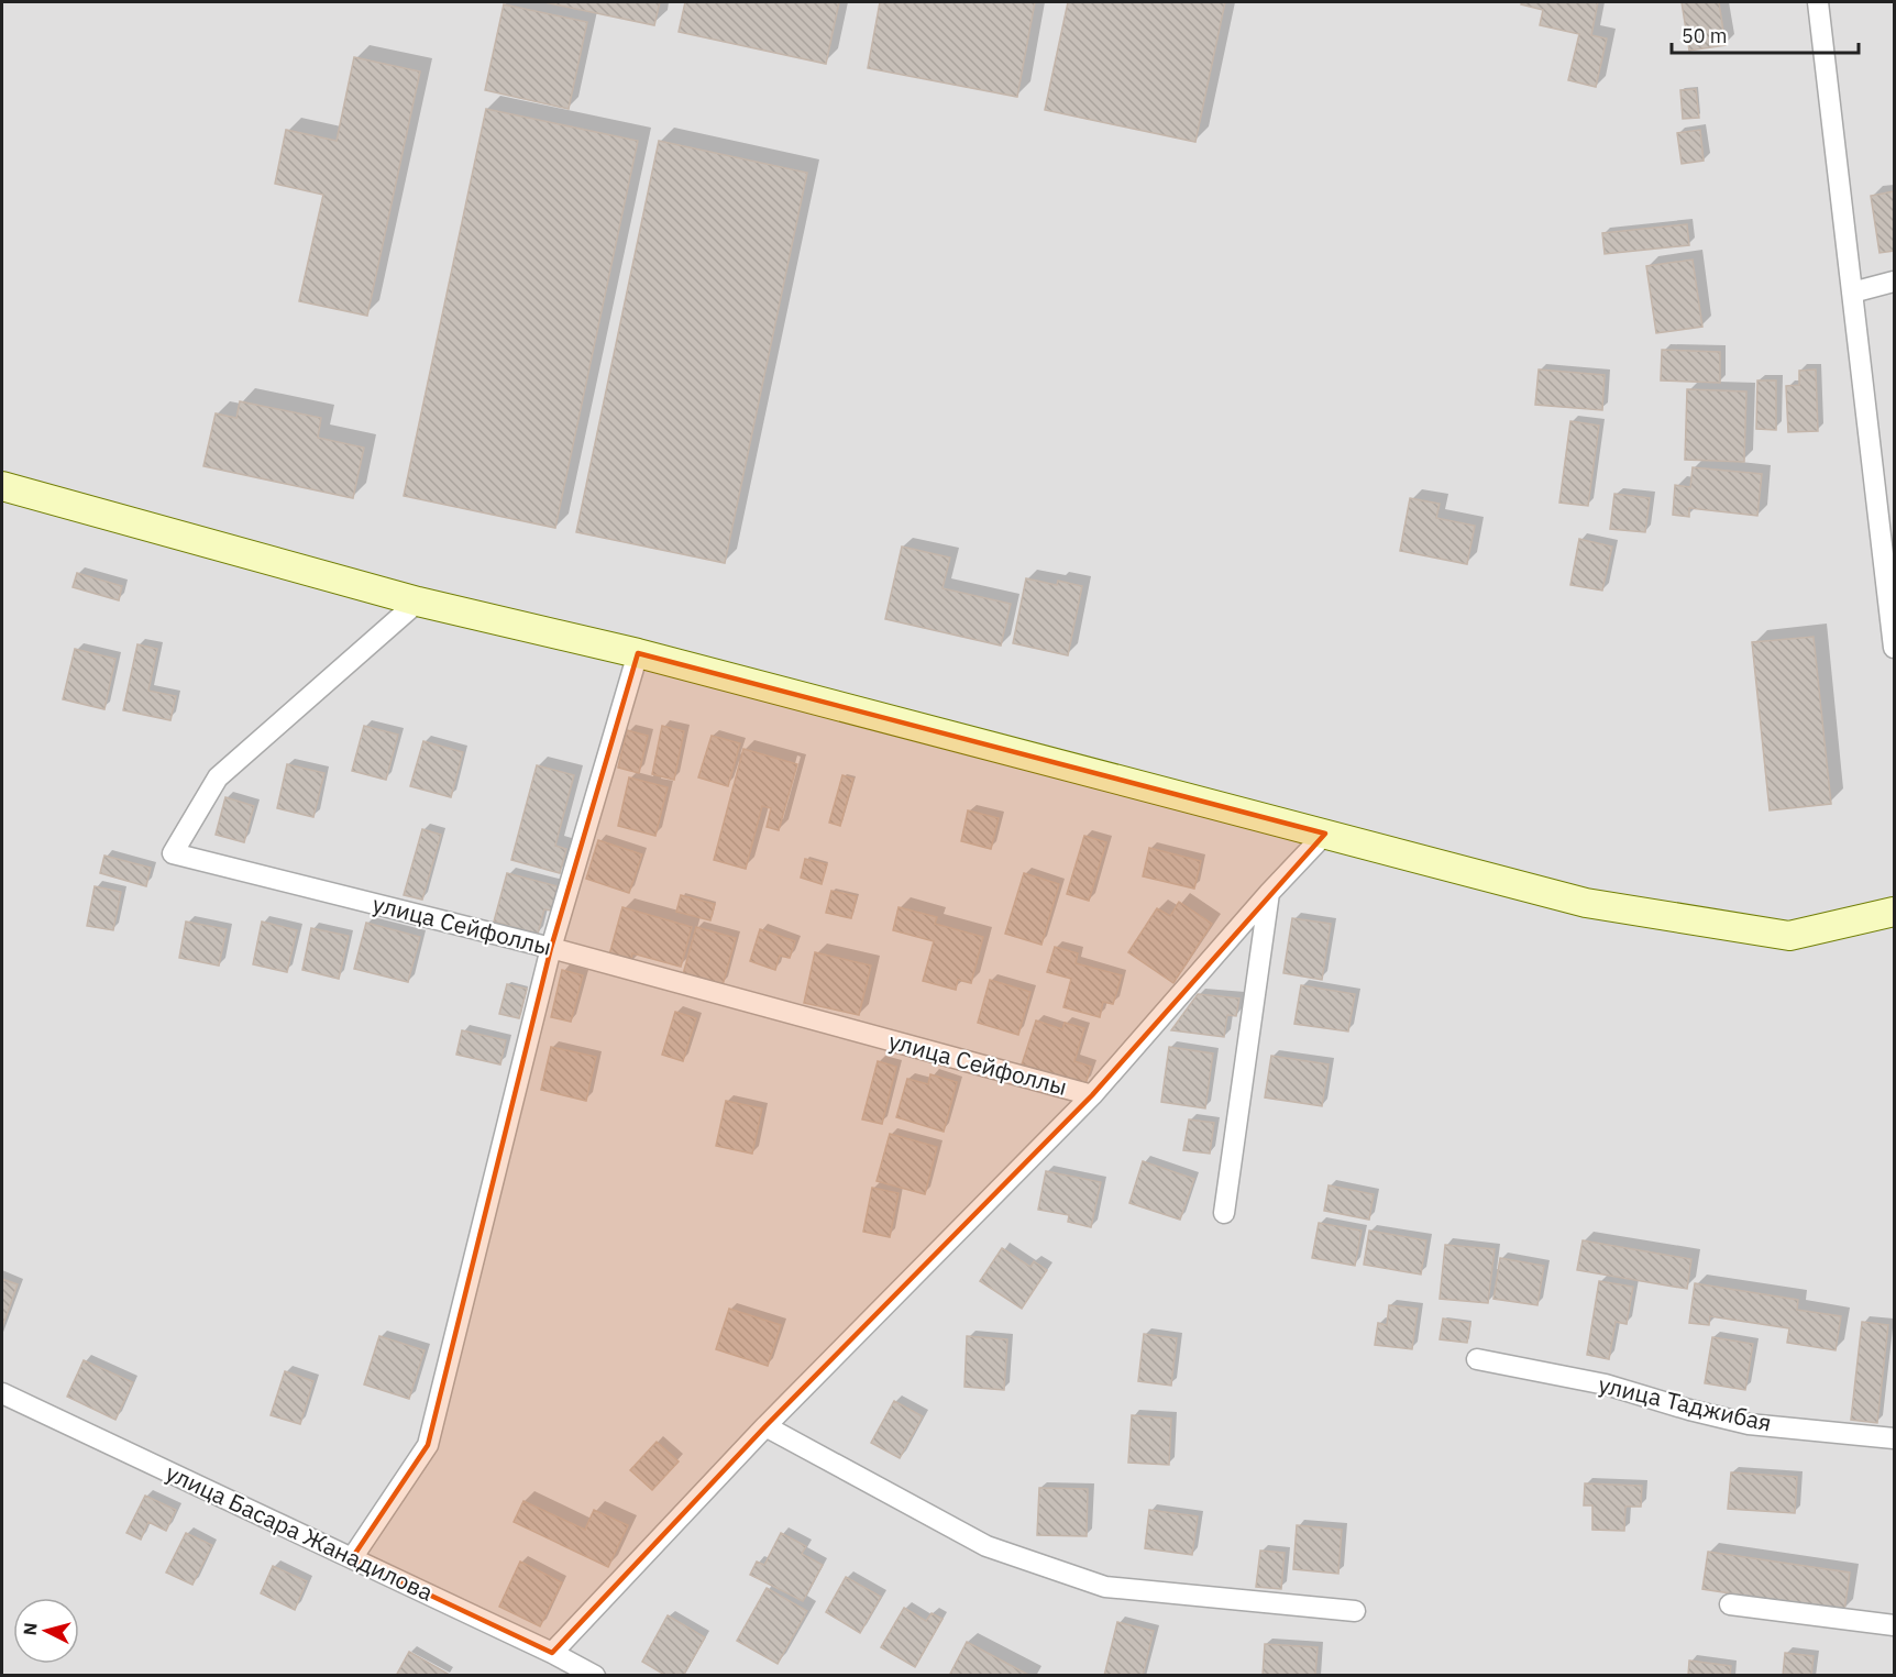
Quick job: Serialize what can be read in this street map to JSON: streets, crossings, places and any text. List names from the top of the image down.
{
  "streets": {
    "street": ["улица Сейфоллы", "улица Таджибая", "улица Басара Жанадилова"]
  },
  "scale_bar": "50 m",
  "north": "left"
}
